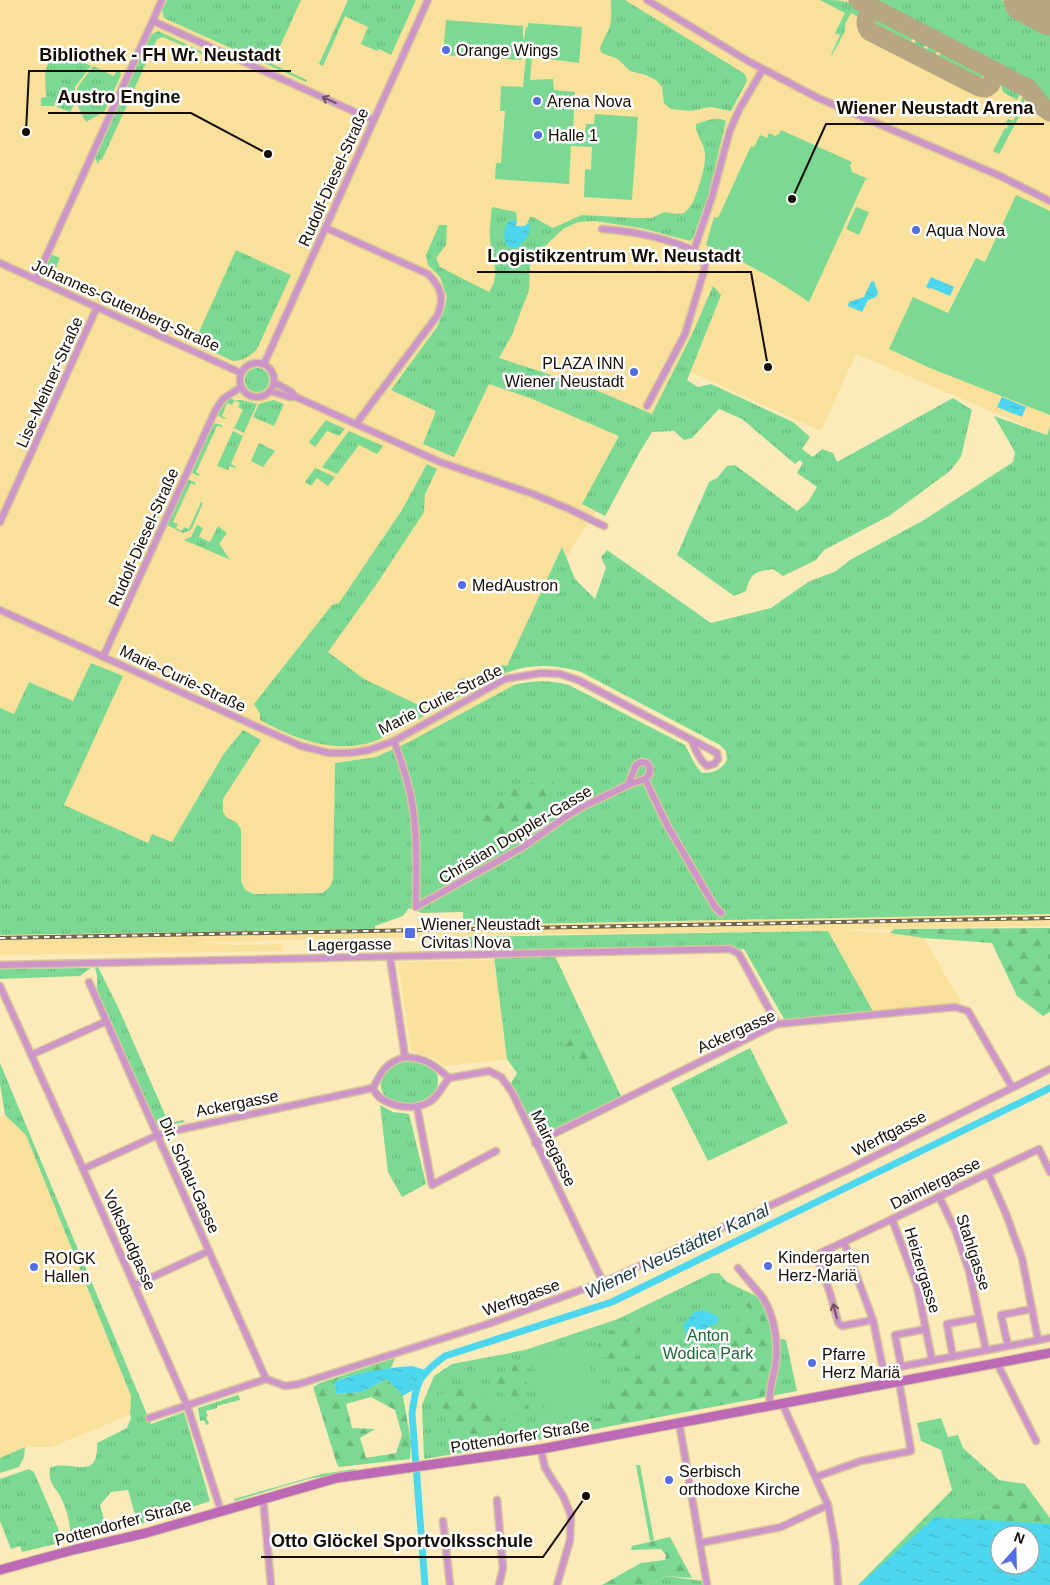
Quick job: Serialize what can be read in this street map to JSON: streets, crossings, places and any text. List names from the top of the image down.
{
  "streets": {
    "main road": ["Pottendorfer Straße"],
    "street": [
      "Rudolf-Diesel-Straße",
      "Johannes-Gutenberg-Straße",
      "Lise-Meitner-Straße",
      "Marie-Curie-Straße",
      "Marie Curie-Straße",
      "Christian Doppler-Gasse",
      "Lagergasse",
      "Ackergasse",
      "Werftgasse",
      "Mairegasse",
      "Dir. Schau-Gasse",
      "Daimlergasse",
      "Volksbadgasse",
      "Stahlgasse",
      "Heizergasse"
    ]
  },
  "crossings": [
    ["Rudolf-Diesel-Straße", "Johannes-Gutenberg-Straße"],
    ["Rudolf-Diesel-Straße", "Marie-Curie-Straße"],
    ["Johannes-Gutenberg-Straße", "Lise-Meitner-Straße"],
    ["Marie-Curie-Straße", "Marie Curie-Straße"],
    ["Marie Curie-Straße", "Christian Doppler-Gasse"],
    ["Lagergasse", "Ackergasse"],
    ["Ackergasse", "Werftgasse"],
    ["Ackergasse", "Mairegasse"],
    ["Ackergasse", "Dir. Schau-Gasse"],
    ["Ackergasse", "Volksbadgasse"],
    ["Werftgasse", "Mairegasse"],
    ["Werftgasse", "Dir. Schau-Gasse"],
    ["Daimlergasse", "Stahlgasse"],
    ["Daimlergasse", "Heizergasse"],
    ["Volksbadgasse", "Pottendorfer Straße"]
  ],
  "water": ["Wiener Neustädter Kanal"],
  "parks": ["Anton Wodica Park"],
  "places": {
    "other": [
      "Orange Wings",
      "Arena Nova",
      "Bibliothek - FH Wr. Neustadt",
      "Halle 1",
      "Austro Engine",
      "Wiener Neustadt Arena",
      "Aqua Nova",
      "Logistikzentrum Wr. Neustadt",
      "PLAZA INN Wiener Neustadt",
      "MedAustron",
      "Kindergarten Herz-Mariä",
      "ROIGK Hallen",
      "Pfarre Herz Mariä",
      "Serbisch orthodoxe Kirche",
      "Otto Glöckel Sportvolksschule"
    ],
    "transit": ["Wiener Neustadt Civitas Nova"]
  },
  "north": "top"
}
